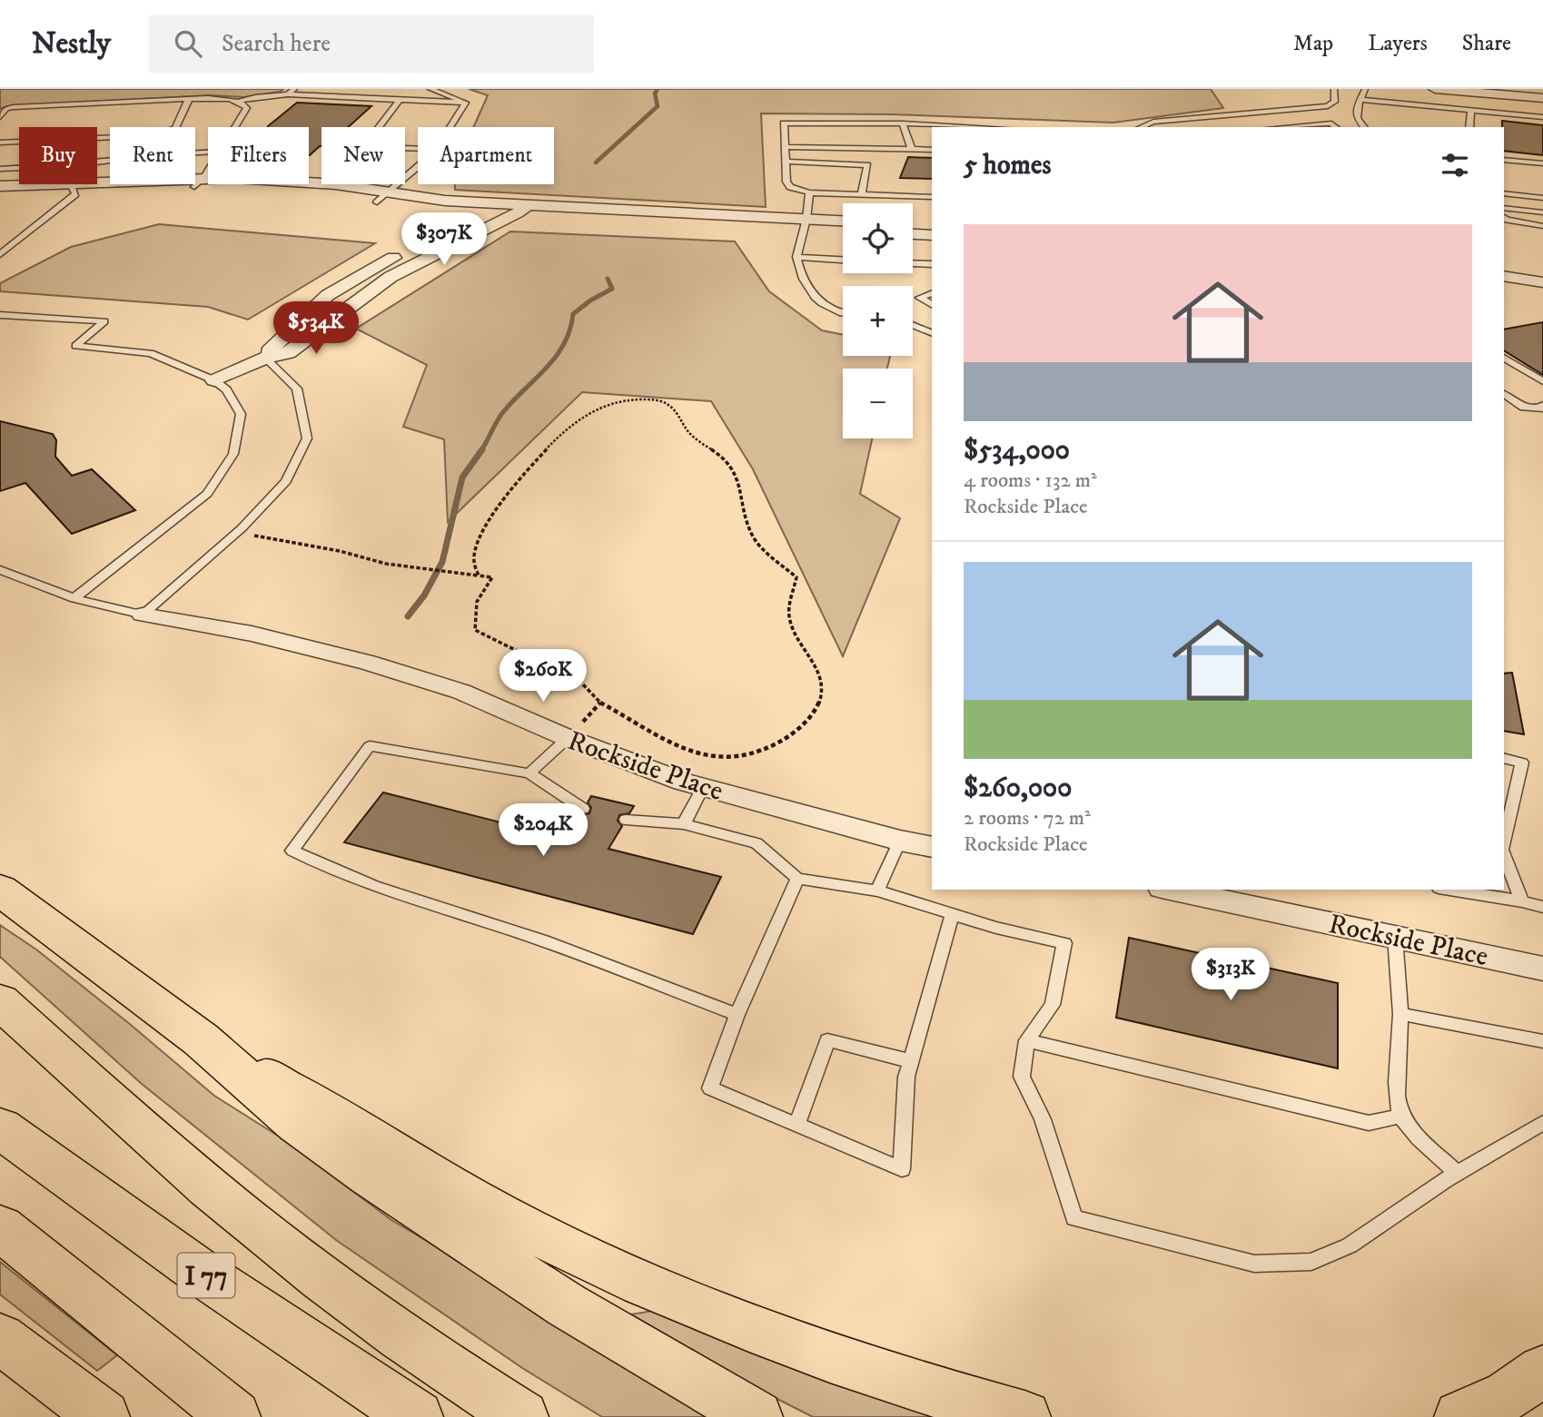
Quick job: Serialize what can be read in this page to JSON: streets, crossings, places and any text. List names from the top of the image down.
{
  "streets": {
    "highway": ["I 77"],
    "street": ["Rockside Place"]
  },
  "page": {
    "header": "Nestly",
    "search": "Search here",
    "nav": ["Map", "Layers", "Share"],
    "chip": [
      "Buy",
      "Rent",
      "Filters",
      "New",
      "Apartment"
    ],
    "heading": "5 homes",
    "map_buttons": ["+", "−"],
    "list": [
      {
        "name": "$534,000",
        "note": "4 rooms · 132 m² · Rockside Place"
      },
      {
        "name": "$260,000",
        "note": "2 rooms · 72 m² · Rockside Place"
      }
    ],
    "price": [
      "$307K",
      "$534K",
      "$260K",
      "$204K",
      "$313K"
    ]
  }
}
